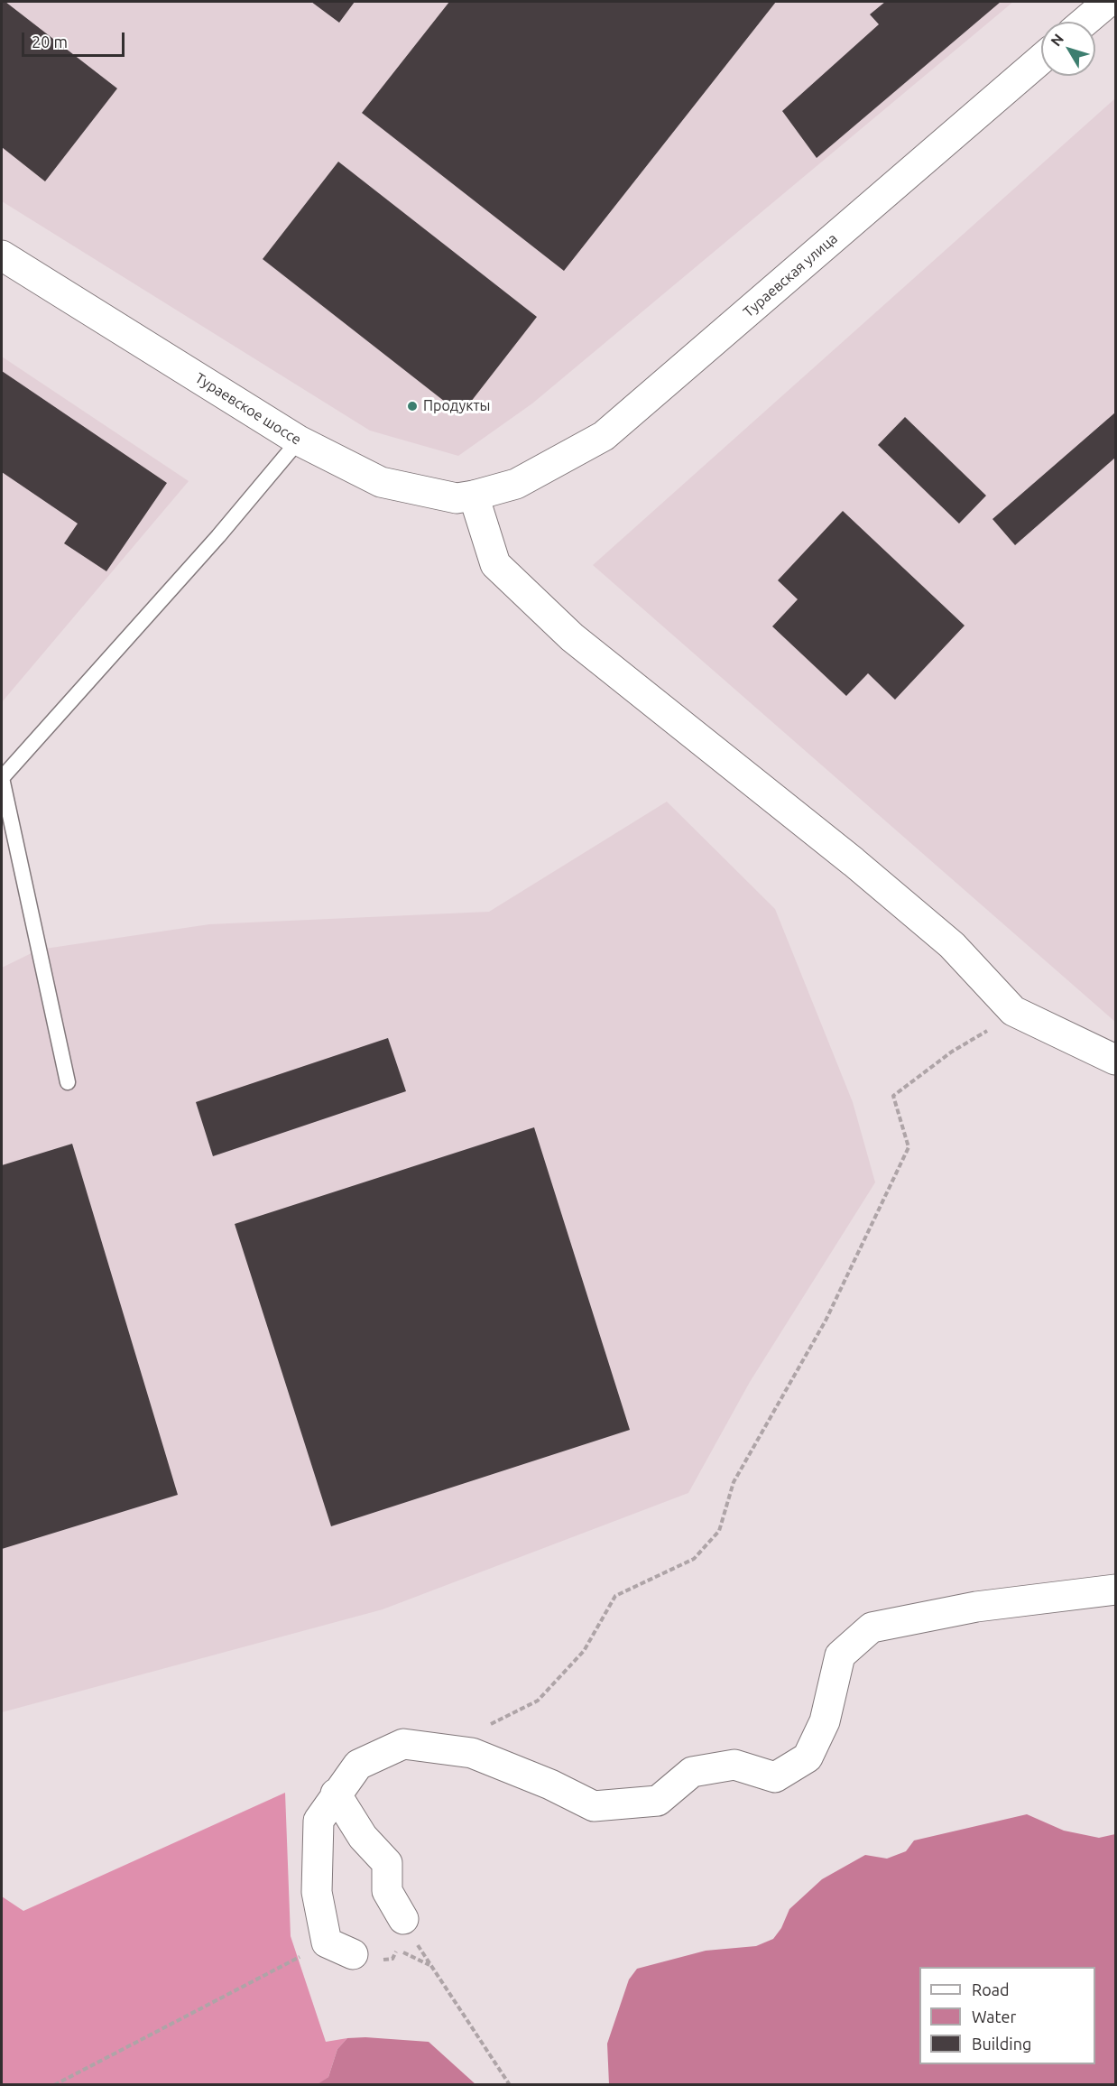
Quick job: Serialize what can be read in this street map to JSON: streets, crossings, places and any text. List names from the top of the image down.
{
  "streets": {
    "street": ["Тураевская улица", "Тураевское шоссе"]
  },
  "crossings": [
    ["Тураевская улица", "Тураевское шоссе"]
  ],
  "places": ["Продукты"],
  "legend": ["Road", "Water", "Building"],
  "scale_bar": "20 m",
  "north": "top left"
}
